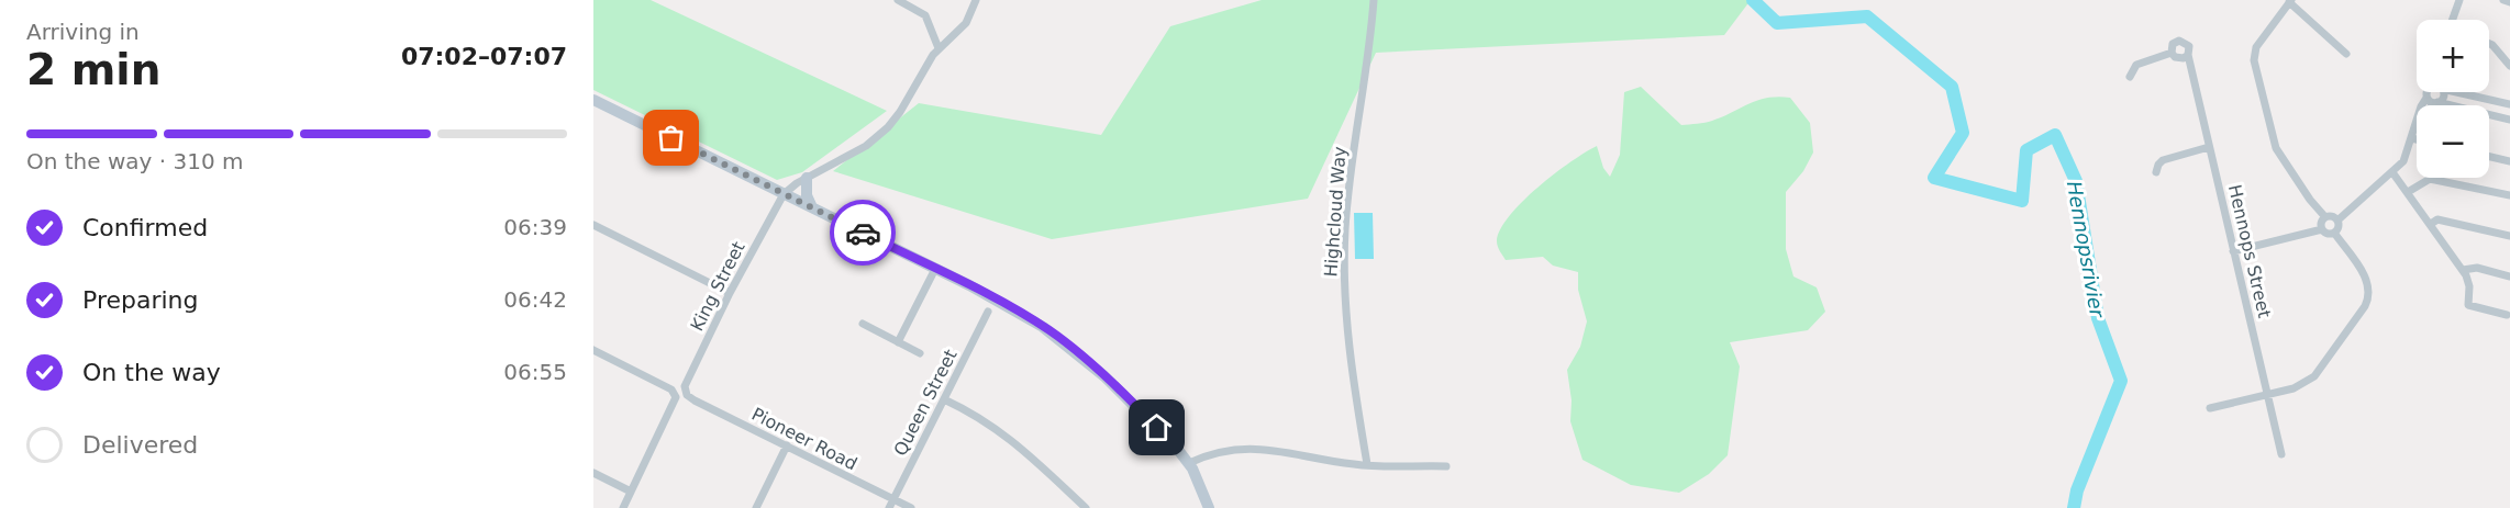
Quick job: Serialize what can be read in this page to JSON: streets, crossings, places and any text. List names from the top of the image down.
{
  "streets": {
    "street": [
      "Highcloud Way",
      "Hennops Street",
      "King Street",
      "Queen Street",
      "Pioneer Road"
    ]
  },
  "crossings": [
    ["King Street", "Pioneer Road"],
    ["Queen Street", "Pioneer Road"]
  ],
  "water": ["Hennopsrivier"],
  "page": {
    "heading": ["2 min", "Arriving in", "07:02–07:07"],
    "map_buttons": ["+", "−"],
    "bar": "On the way · 310 m",
    "list": [
      ["Confirmed", "06:39"],
      ["Preparing", "06:42"],
      ["On the way", "06:55"],
      "Delivered"
    ]
  }
}
